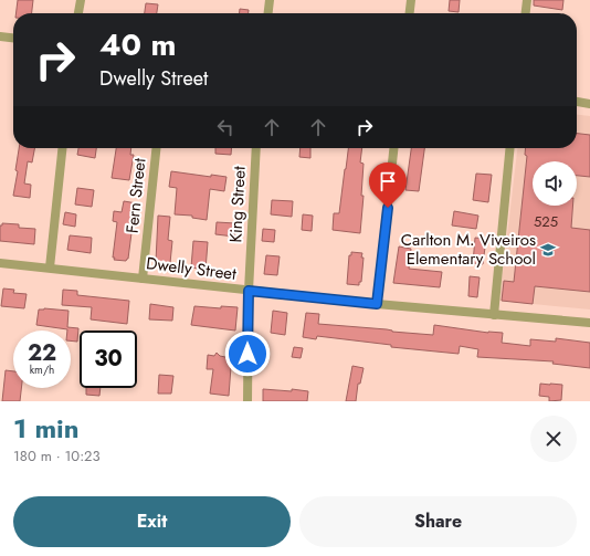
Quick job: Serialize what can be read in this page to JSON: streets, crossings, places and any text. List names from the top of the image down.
{
  "streets": {
    "street": ["Fern Street", "King Street", "Dwelly Street"]
  },
  "crossings": [
    ["Fern Street", "Dwelly Street"],
    ["King Street", "Dwelly Street"]
  ],
  "places": {
    "school or university": ["Carlton M. Viveiros Elementary School"]
  },
  "house_numbers": ["525"],
  "page": {
    "turn": ["40 m", "Dwelly Street"],
    "speed": "22 km/h",
    "limit": "30",
    "heading": ["1 min", "180 m · 10:23"],
    "buttons": ["Exit", "Share"]
  }
}
